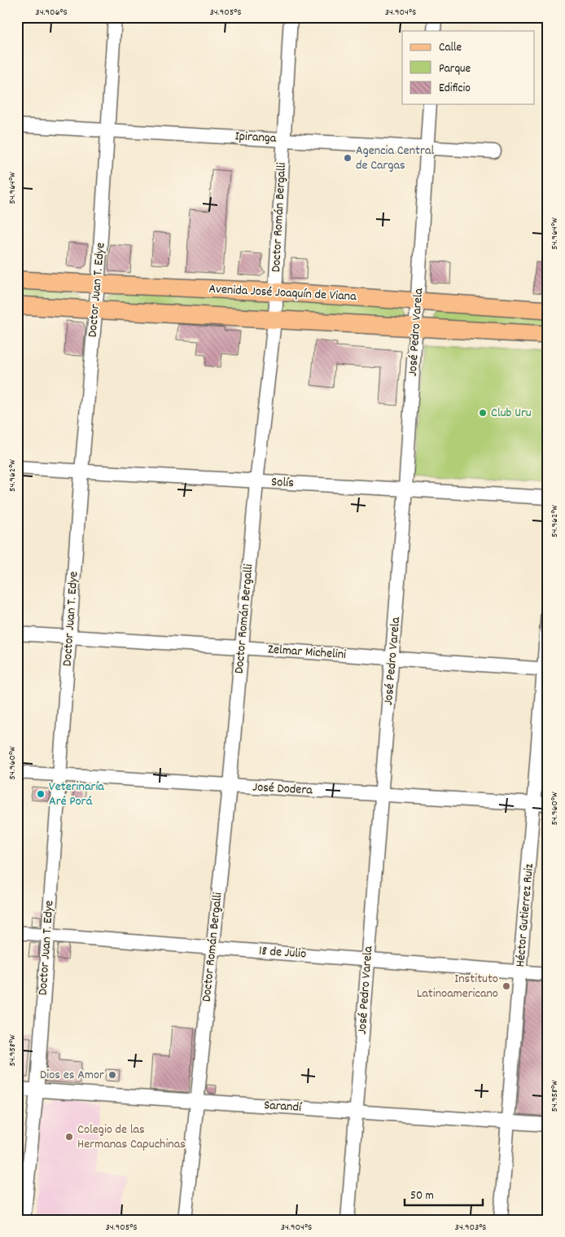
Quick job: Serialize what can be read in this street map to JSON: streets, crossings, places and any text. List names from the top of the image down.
{
  "streets": {
    "main road": ["Avenida José Joaquín de Viana"],
    "street": [
      "Ipiranga",
      "Doctor Román Bergalli",
      "Doctor Juan T. Edye",
      "José Pedro Varela",
      "Solís",
      "Zelmar Michelini",
      "José Dodera",
      "Héctor Gutierrez Ruiz",
      "18 de Julio",
      "Sarandí"
    ]
  },
  "crossings": [
    ["Ipiranga", "Doctor Román Bergalli"],
    ["Ipiranga", "Doctor Juan T. Edye"],
    ["Ipiranga", "José Pedro Varela"],
    ["Doctor Román Bergalli", "Avenida José Joaquín de Viana"],
    ["Doctor Román Bergalli", "Solís"],
    ["Doctor Román Bergalli", "Zelmar Michelini"],
    ["Doctor Román Bergalli", "José Dodera"],
    ["Doctor Román Bergalli", "18 de Julio"],
    ["Doctor Román Bergalli", "Sarandí"],
    ["Doctor Juan T. Edye", "Avenida José Joaquín de Viana"],
    ["Doctor Juan T. Edye", "Solís"],
    ["Doctor Juan T. Edye", "Zelmar Michelini"],
    ["Doctor Juan T. Edye", "José Dodera"],
    ["Doctor Juan T. Edye", "18 de Julio"],
    ["Doctor Juan T. Edye", "Sarandí"],
    ["Avenida José Joaquín de Viana", "José Pedro Varela"],
    ["José Pedro Varela", "Solís"],
    ["José Pedro Varela", "Zelmar Michelini"],
    ["José Pedro Varela", "José Dodera"],
    ["José Pedro Varela", "18 de Julio"],
    ["José Pedro Varela", "Sarandí"],
    ["Zelmar Michelini", "Héctor Gutierrez Ruiz"],
    ["José Dodera", "Héctor Gutierrez Ruiz"],
    ["Héctor Gutierrez Ruiz", "18 de Julio"],
    ["Héctor Gutierrez Ruiz", "Sarandí"]
  ],
  "places": [
    "Agencia Central de Cargas",
    "Club Uru",
    "Veterinaría Aré Porá",
    "Instituto Latinoamericano",
    "Dios es Amor",
    "Colegio de las Hermanas Capuchinas"
  ],
  "legend": ["Calle", "Parque", "Edificio"],
  "scale_bar": "50 m",
  "coordinates": [
    "34.906°S",
    "34.905°S",
    "34.904°S",
    "54.964°W",
    "54.962°W",
    "54.960°W",
    "54.958°W",
    "34.903°S"
  ]
}
